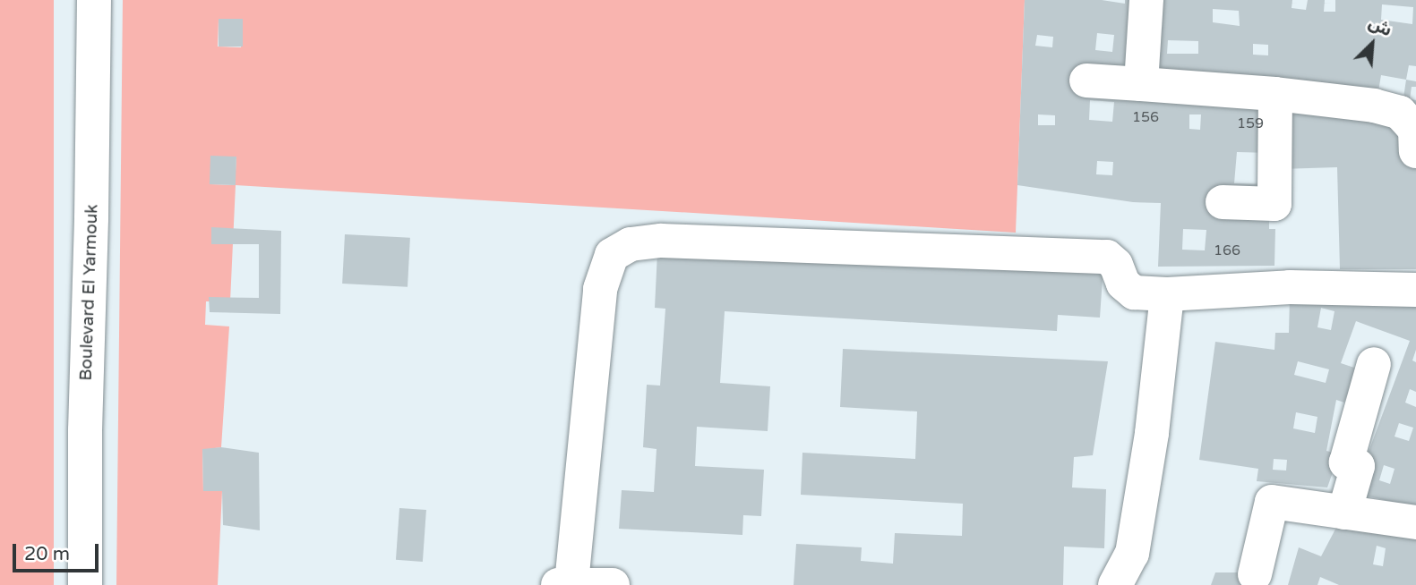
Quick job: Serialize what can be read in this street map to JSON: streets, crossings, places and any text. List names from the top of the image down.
{
  "streets": {
    "street": ["Boulevard El Yarmouk"]
  },
  "house_numbers": ["156", "159", "166"],
  "scale_bar": "20 m",
  "north": "top right"
}
